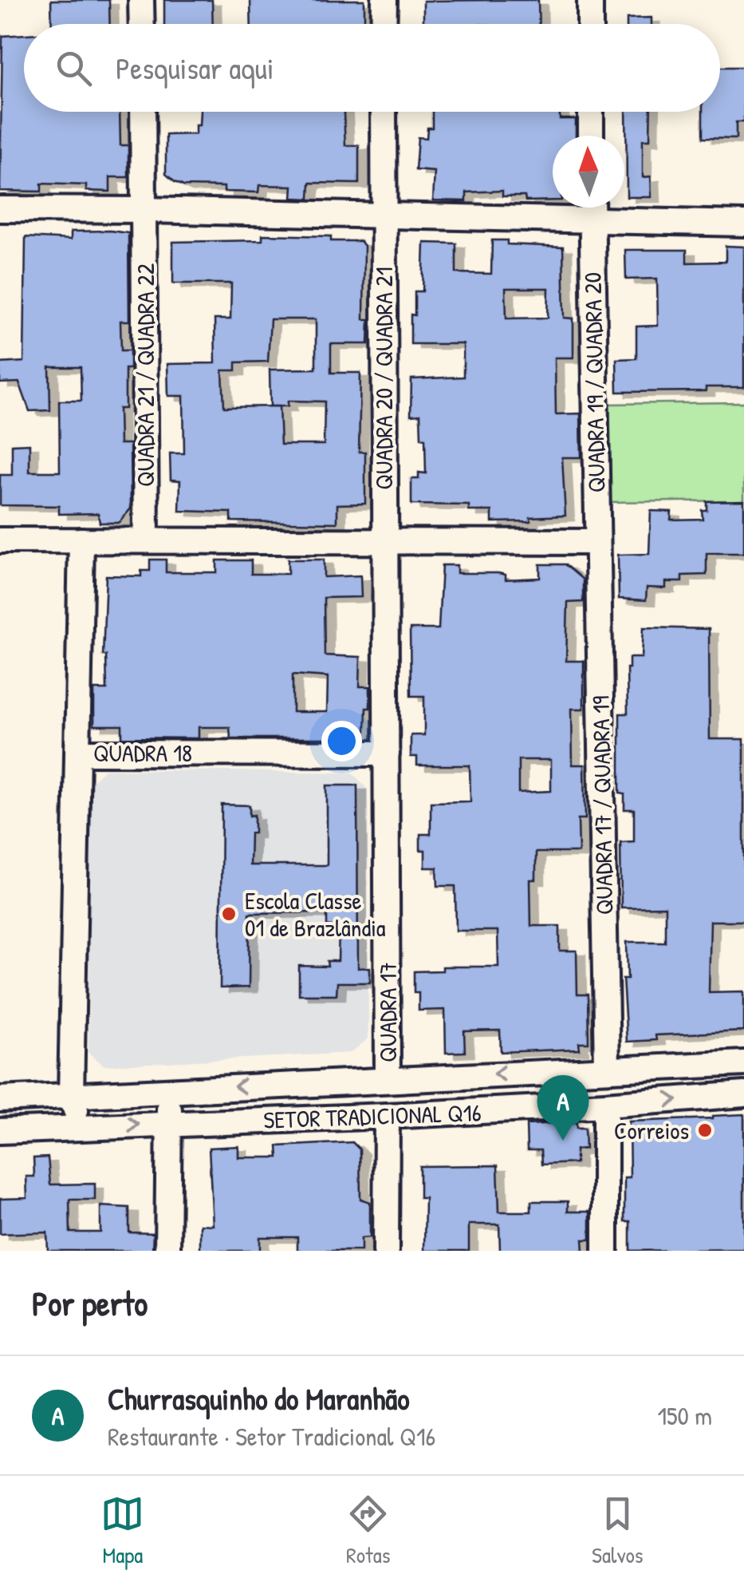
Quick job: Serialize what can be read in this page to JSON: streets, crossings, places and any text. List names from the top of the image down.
{
  "streets": {
    "street": [
      "QUADRA 21 / QUADRA 22",
      "QUADRA 20 / QUADRA 21",
      "QUADRA 19 / QUADRA 20",
      "QUADRA 18",
      "QUADRA 17 / QUADRA 19",
      "QUADRA 17",
      "SETOR TRADICIONAL Q16"
    ]
  },
  "crossings": [
    ["QUADRA 20 / QUADRA 21", "QUADRA 18"],
    ["QUADRA 20 / QUADRA 21", "QUADRA 17"],
    ["QUADRA 19 / QUADRA 20", "QUADRA 17 / QUADRA 19"],
    ["QUADRA 18", "QUADRA 17"],
    ["QUADRA 17 / QUADRA 19", "SETOR TRADICIONAL Q16"],
    ["QUADRA 17", "SETOR TRADICIONAL Q16"]
  ],
  "places": ["Escola Classe 01 de Brazlândia", "Correios"],
  "north": "top",
  "page": {
    "search": "Pesquisar aqui",
    "pins": "A",
    "heading": "Por perto",
    "list": [
      {
        "mark": "A",
        "name": "Churrasquinho do Maranhão",
        "note": "Restaurante · Setor Tradicional Q16",
        "value": "150 m"
      }
    ],
    "nav": ["Mapa", "Rotas", "Salvos"]
  }
}
